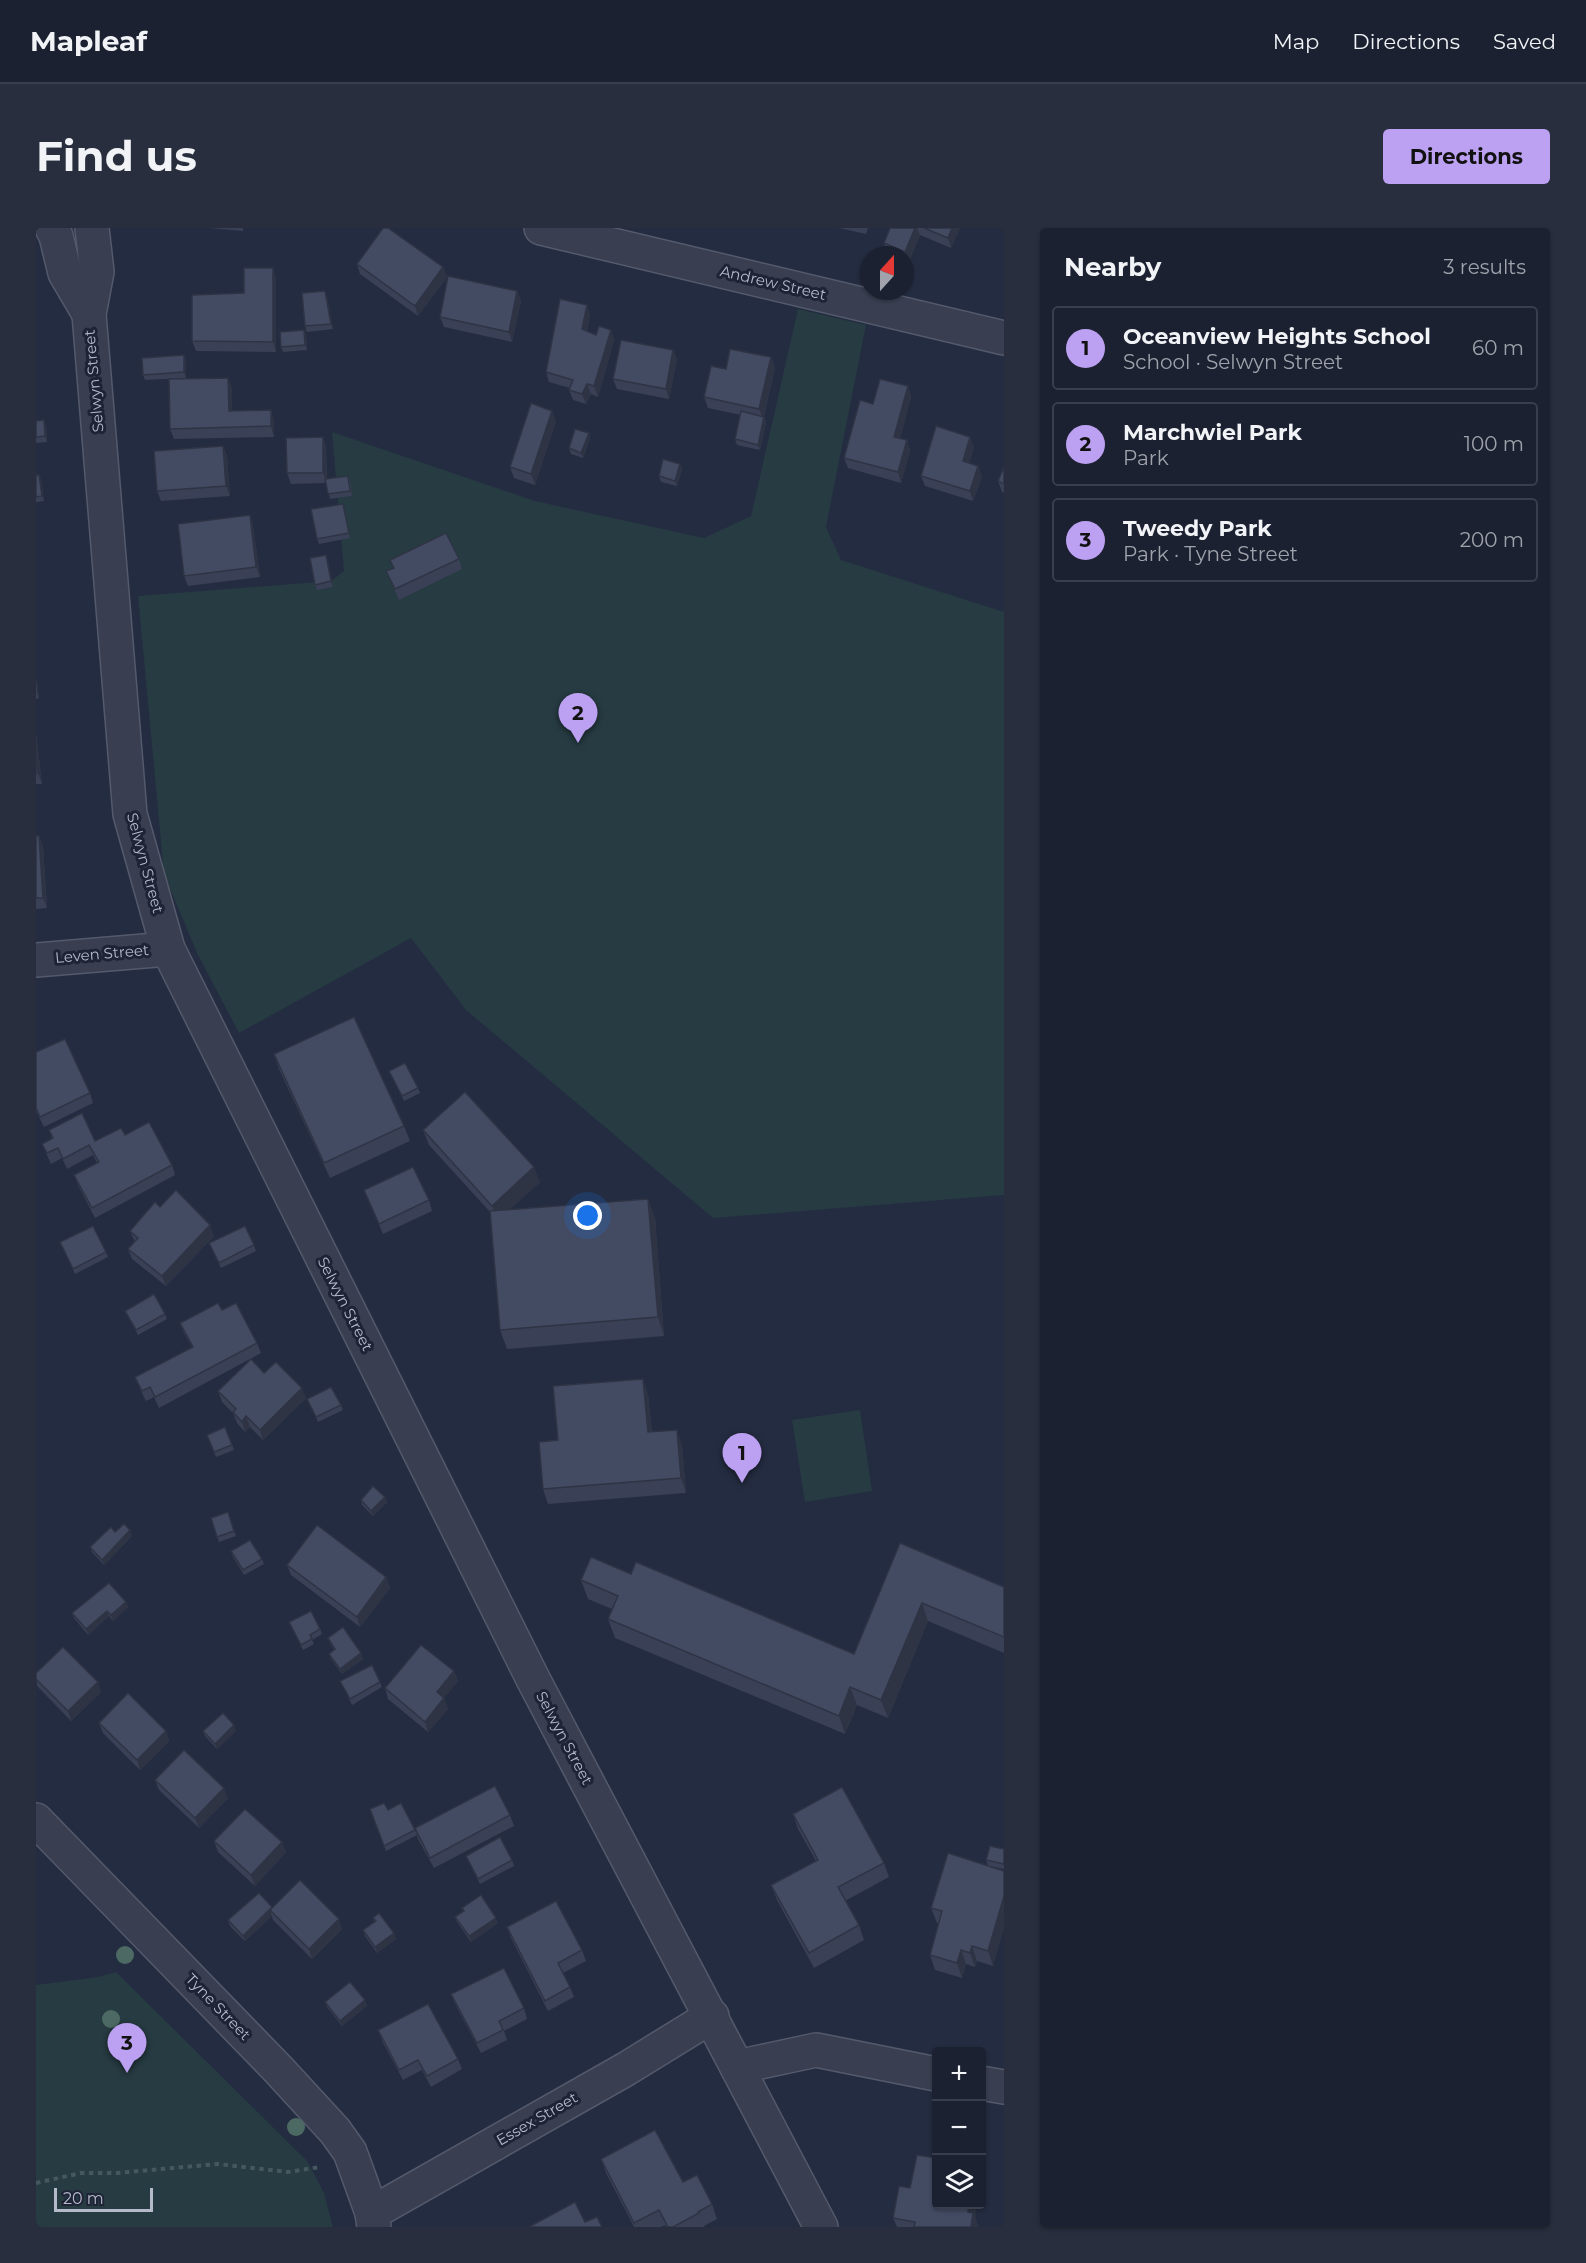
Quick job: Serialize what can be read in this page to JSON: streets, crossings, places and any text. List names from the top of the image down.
{
  "streets": {
    "street": [
      "Andrew Street",
      "Selwyn Street",
      "Leven Street",
      "Tyne Street",
      "Essex Street"
    ]
  },
  "crossings": [
    ["Selwyn Street", "Leven Street"],
    ["Selwyn Street", "Essex Street"],
    ["Tyne Street", "Essex Street"]
  ],
  "scale_bar": "20 m",
  "north": "top",
  "page": {
    "header": "Mapleaf",
    "nav": ["Map", "Directions", "Saved"],
    "buttons": "Directions",
    "title": "Find us",
    "heading": ["Nearby", "3 results"],
    "list": [
      {
        "mark": "1",
        "name": "Oceanview Heights School",
        "note": "School · Selwyn Street",
        "value": "60 m"
      },
      {
        "mark": "2",
        "name": "Marchwiel Park",
        "note": "Park",
        "value": "100 m"
      },
      {
        "mark": "3",
        "name": "Tweedy Park",
        "note": "Park · Tyne Street",
        "value": "200 m"
      }
    ],
    "pins": ["2", "1", "3"],
    "map_buttons": ["+", "−"],
    "scale": "20 m"
  }
}
